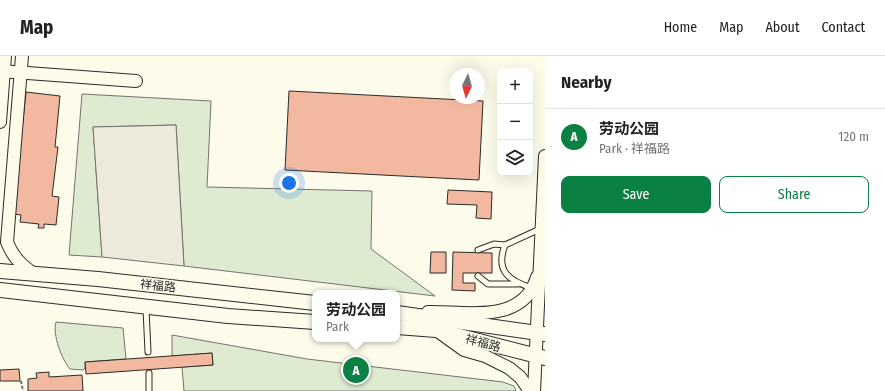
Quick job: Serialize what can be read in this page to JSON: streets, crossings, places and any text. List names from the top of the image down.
{
  "streets": {
    "main road": ["祥福路"]
  },
  "north": "bottom",
  "page": {
    "header": "Map",
    "nav": [
      "Home",
      "Map",
      "About",
      "Contact"
    ],
    "heading": "Nearby",
    "map_buttons": ["+", "−"],
    "list": [
      {
        "mark": "A",
        "name": "劳动公园",
        "note": "Park · 祥福路",
        "value": "120 m"
      }
    ],
    "buttons": ["Save", "Share"],
    "popup": ["劳动公园", "Park"],
    "pins": "A"
  }
}
